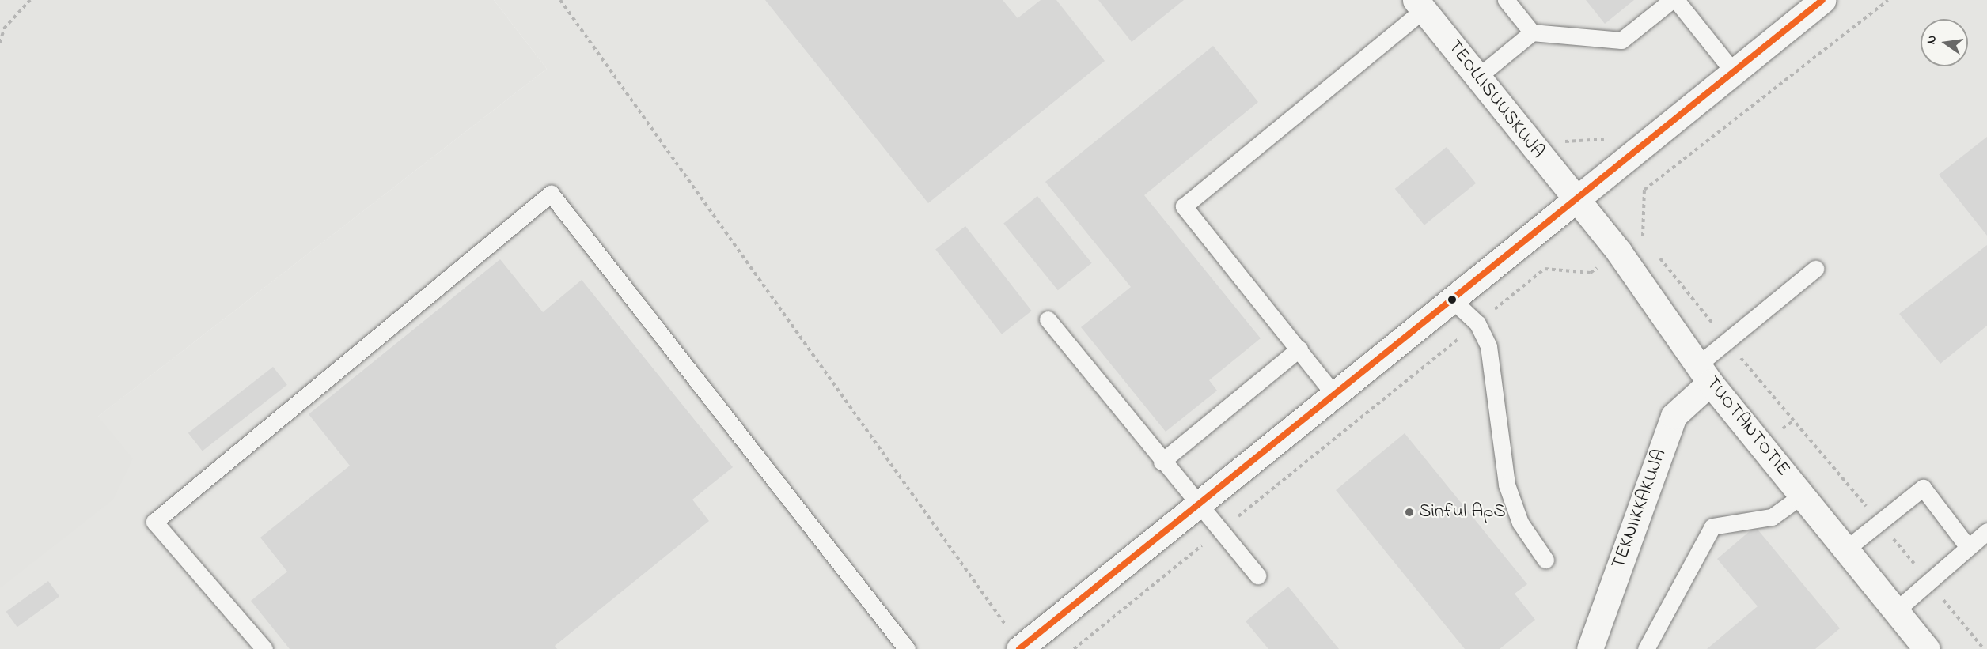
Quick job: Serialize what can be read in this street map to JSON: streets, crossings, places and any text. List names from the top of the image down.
{
  "streets": {
    "street": ["TEOLLISUUSKUJA", "TUOTANTOTIE", "TEKNIIKKAKUJA"]
  },
  "crossings": [
    ["TEOLLISUUSKUJA", "TUOTANTOTIE"],
    ["TUOTANTOTIE", "TEKNIIKKAKUJA"]
  ],
  "places": ["Sinful ApS"],
  "north": "left"
}
